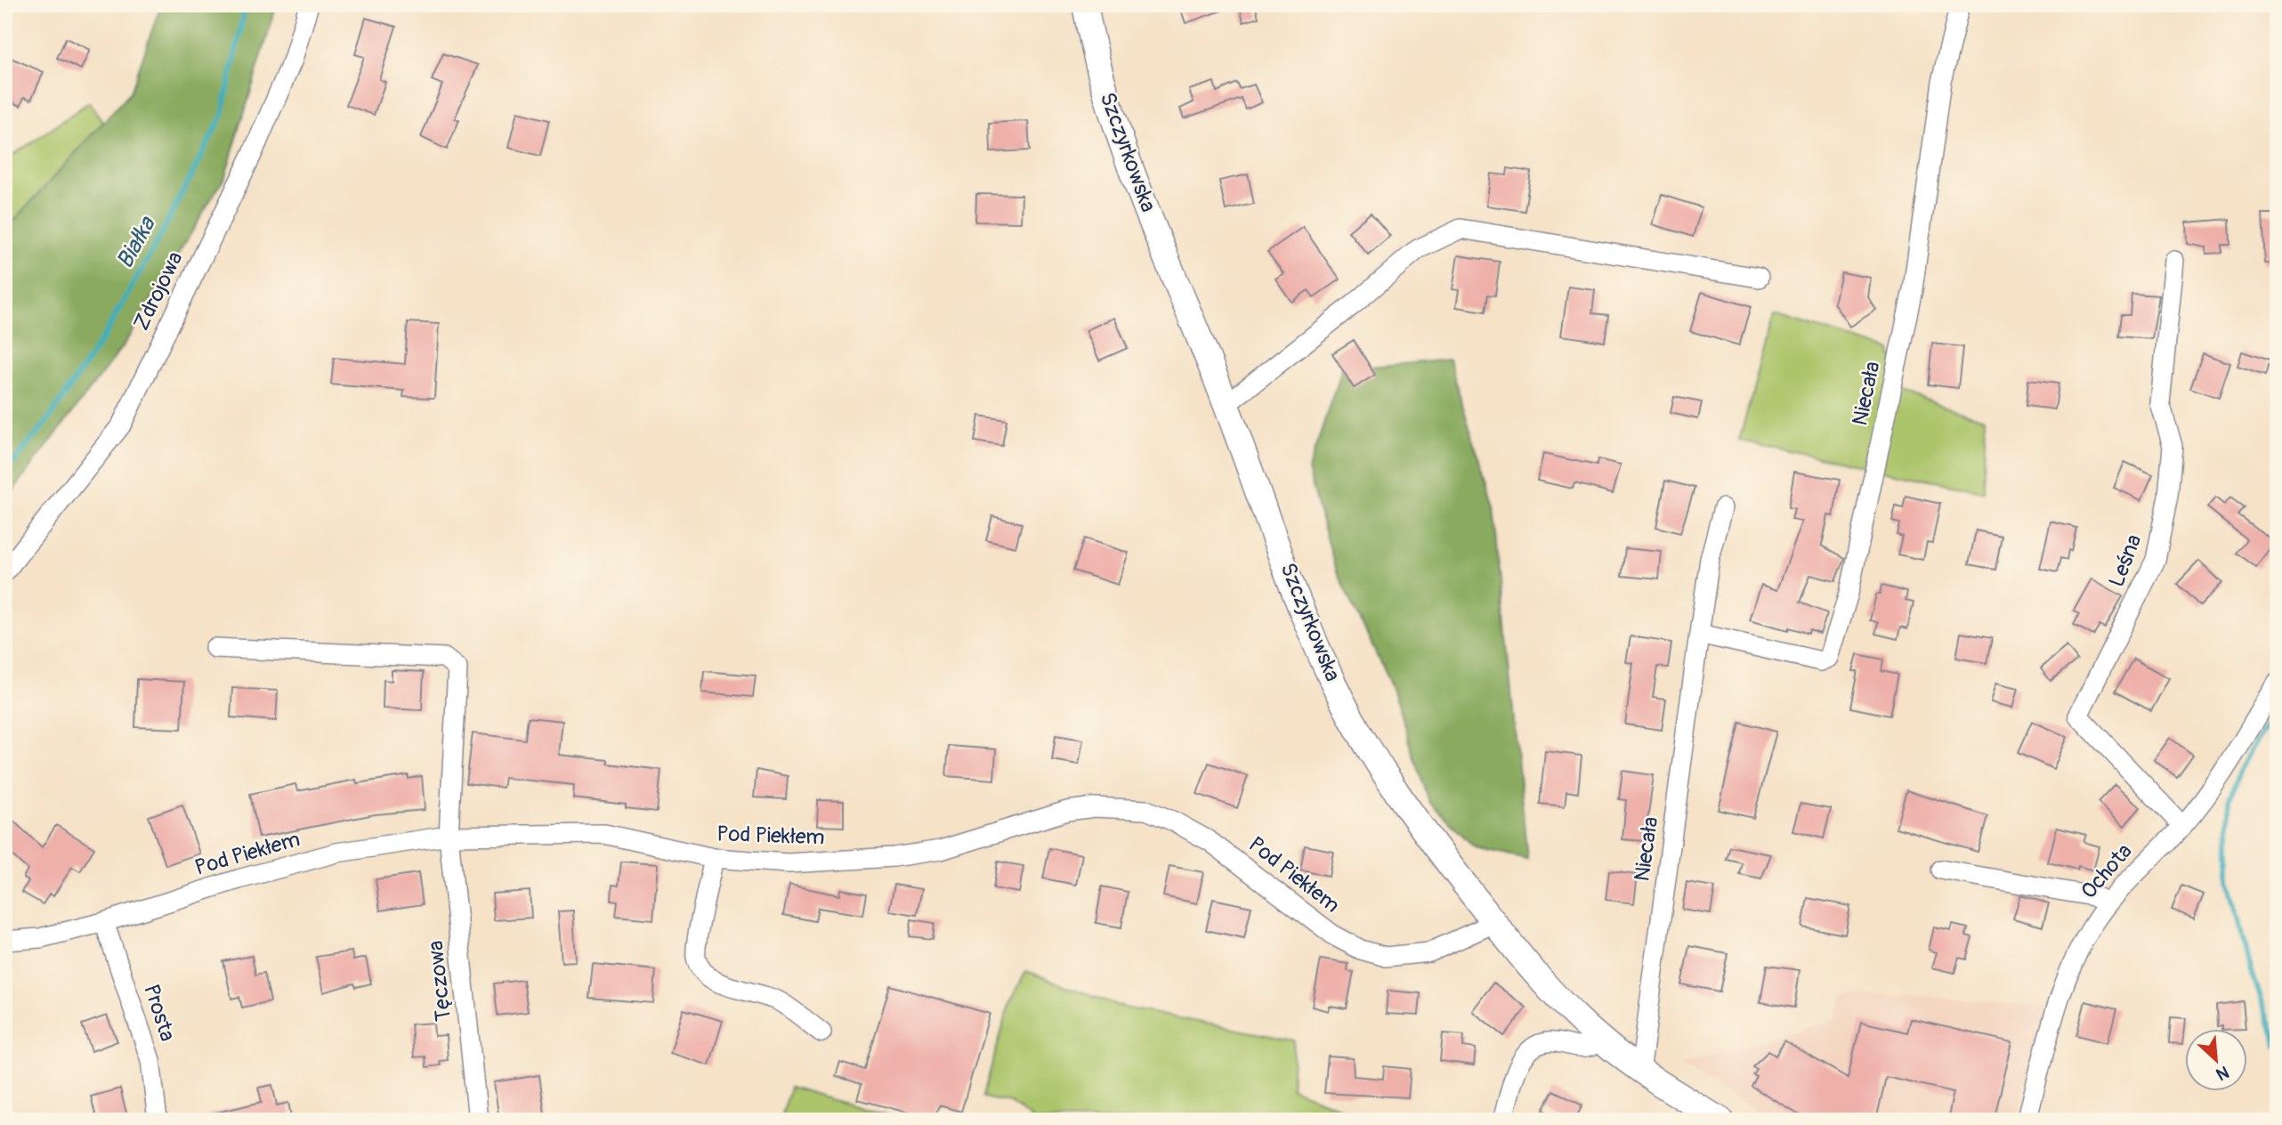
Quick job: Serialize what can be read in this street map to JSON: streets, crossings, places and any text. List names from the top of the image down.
{
  "streets": {
    "main road": ["Szczyrkowska"],
    "street": [
      "Zdrojowa",
      "Niecała",
      "Leśna",
      "Pod Piekłem",
      "Ochota",
      "Tęczowa",
      "Prosta"
    ]
  },
  "crossings": [
    ["Szczyrkowska", "Niecała"],
    ["Szczyrkowska", "Pod Piekłem"],
    ["Leśna", "Ochota"],
    ["Pod Piekłem", "Tęczowa"],
    ["Pod Piekłem", "Prosta"]
  ],
  "water": ["Białka"],
  "north": "bottom right"
}
